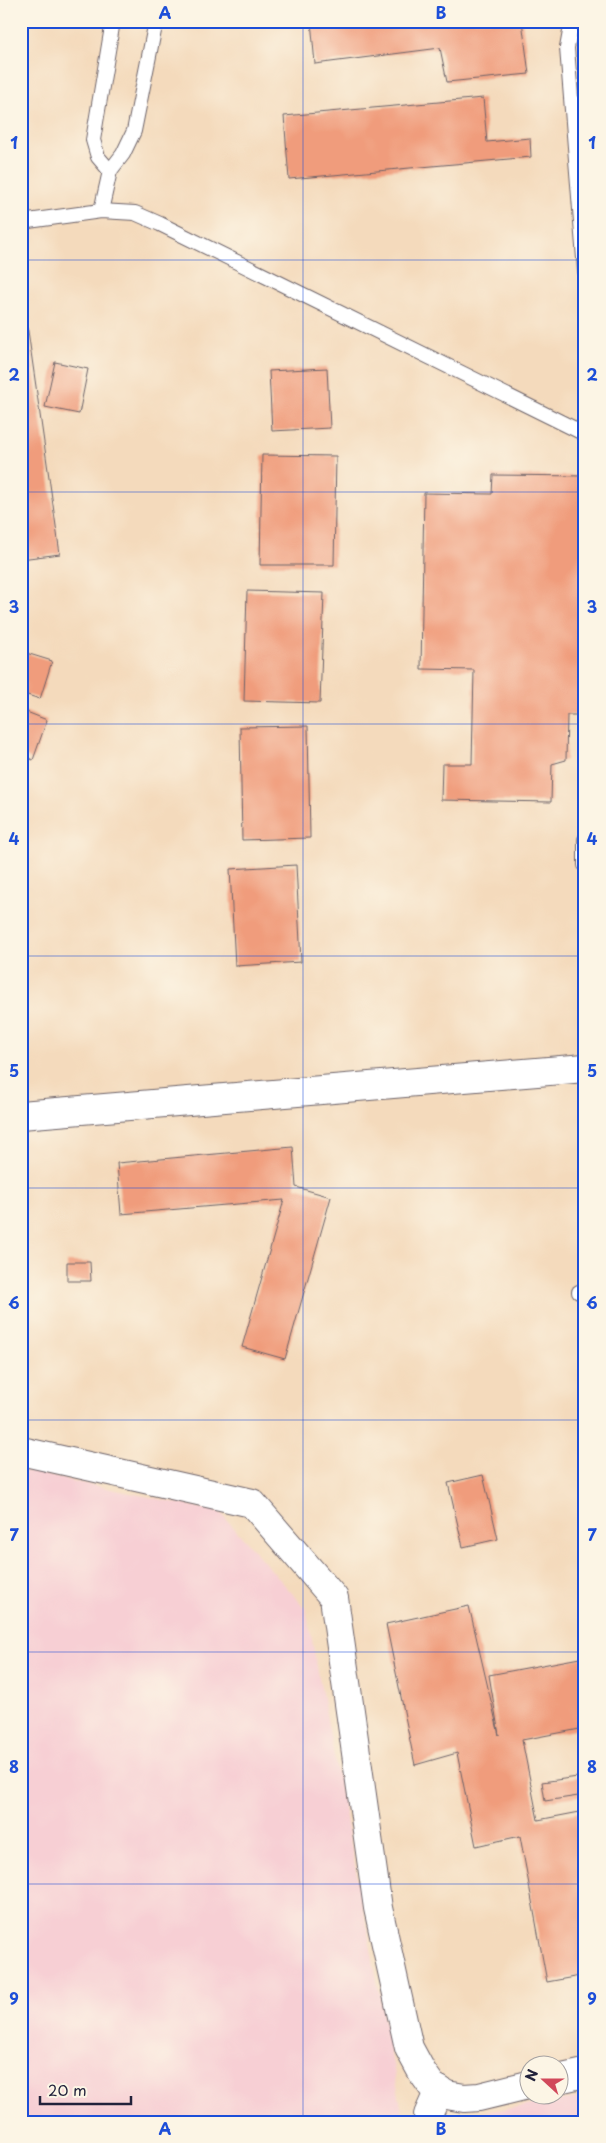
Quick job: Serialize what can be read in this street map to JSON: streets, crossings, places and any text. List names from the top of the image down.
{
  "scale_bar": "20 m",
  "north": "left",
  "grid": {
    "columns": ["A", "B"],
    "rows": [
      "1",
      "2",
      "3",
      "4",
      "5",
      "6",
      "7",
      "8",
      "9"
    ]
  }
}
